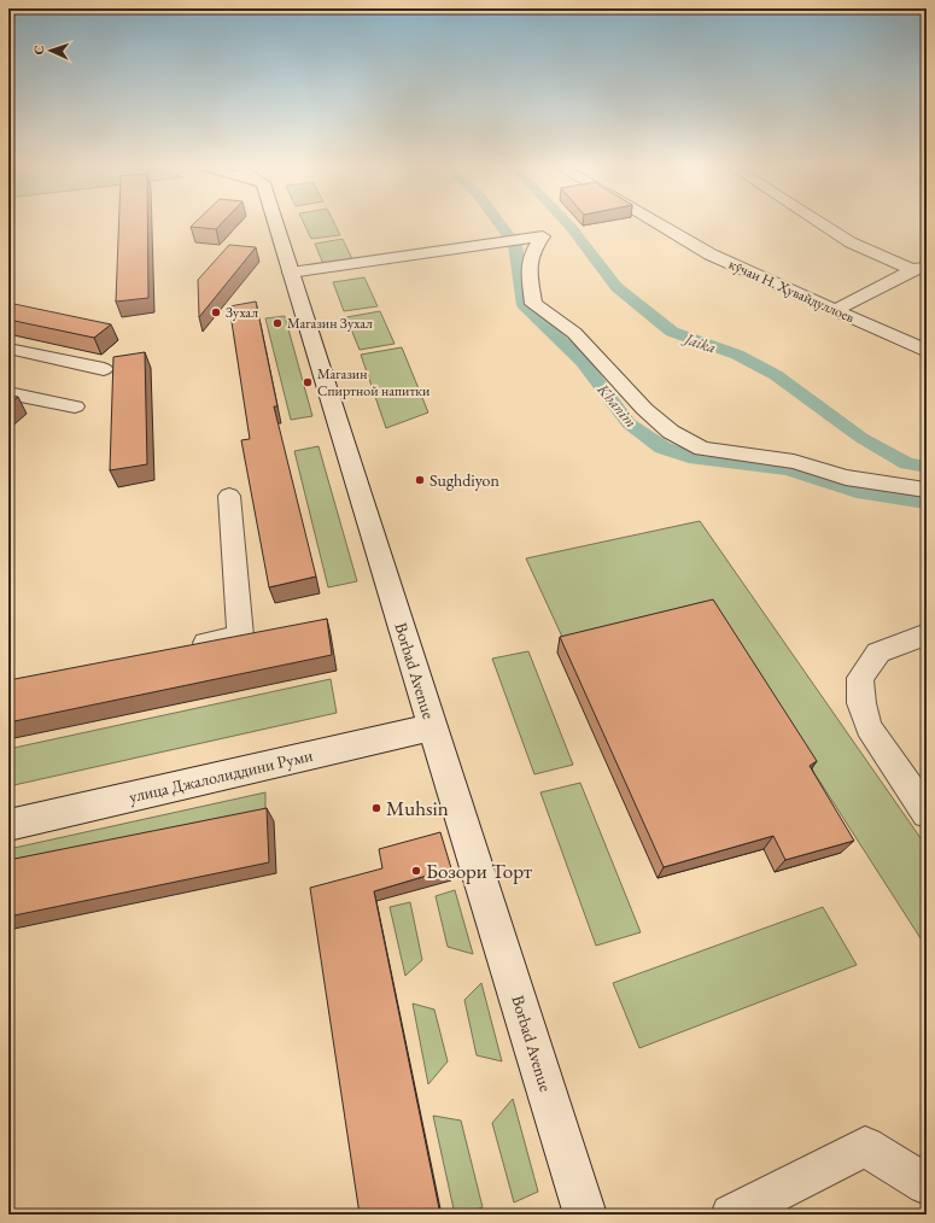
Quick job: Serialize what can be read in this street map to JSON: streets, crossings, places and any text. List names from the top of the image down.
{
  "streets": {
    "street": ["кӯчаи Н. Ҳувайдуллоев", "Borbad Avenue", "улица Джалолиддини Руми"]
  },
  "crossings": [
    ["Borbad Avenue", "улица Джалолиддини Руми"]
  ],
  "water": ["Jaika", "Khanim"],
  "places": [
    "Зухал",
    "Магазин Зухал",
    "Магазин Спиртной напитки",
    "Sughdiyon",
    "Muhsin",
    "Бозори Торт"
  ],
  "north": "left"
}
